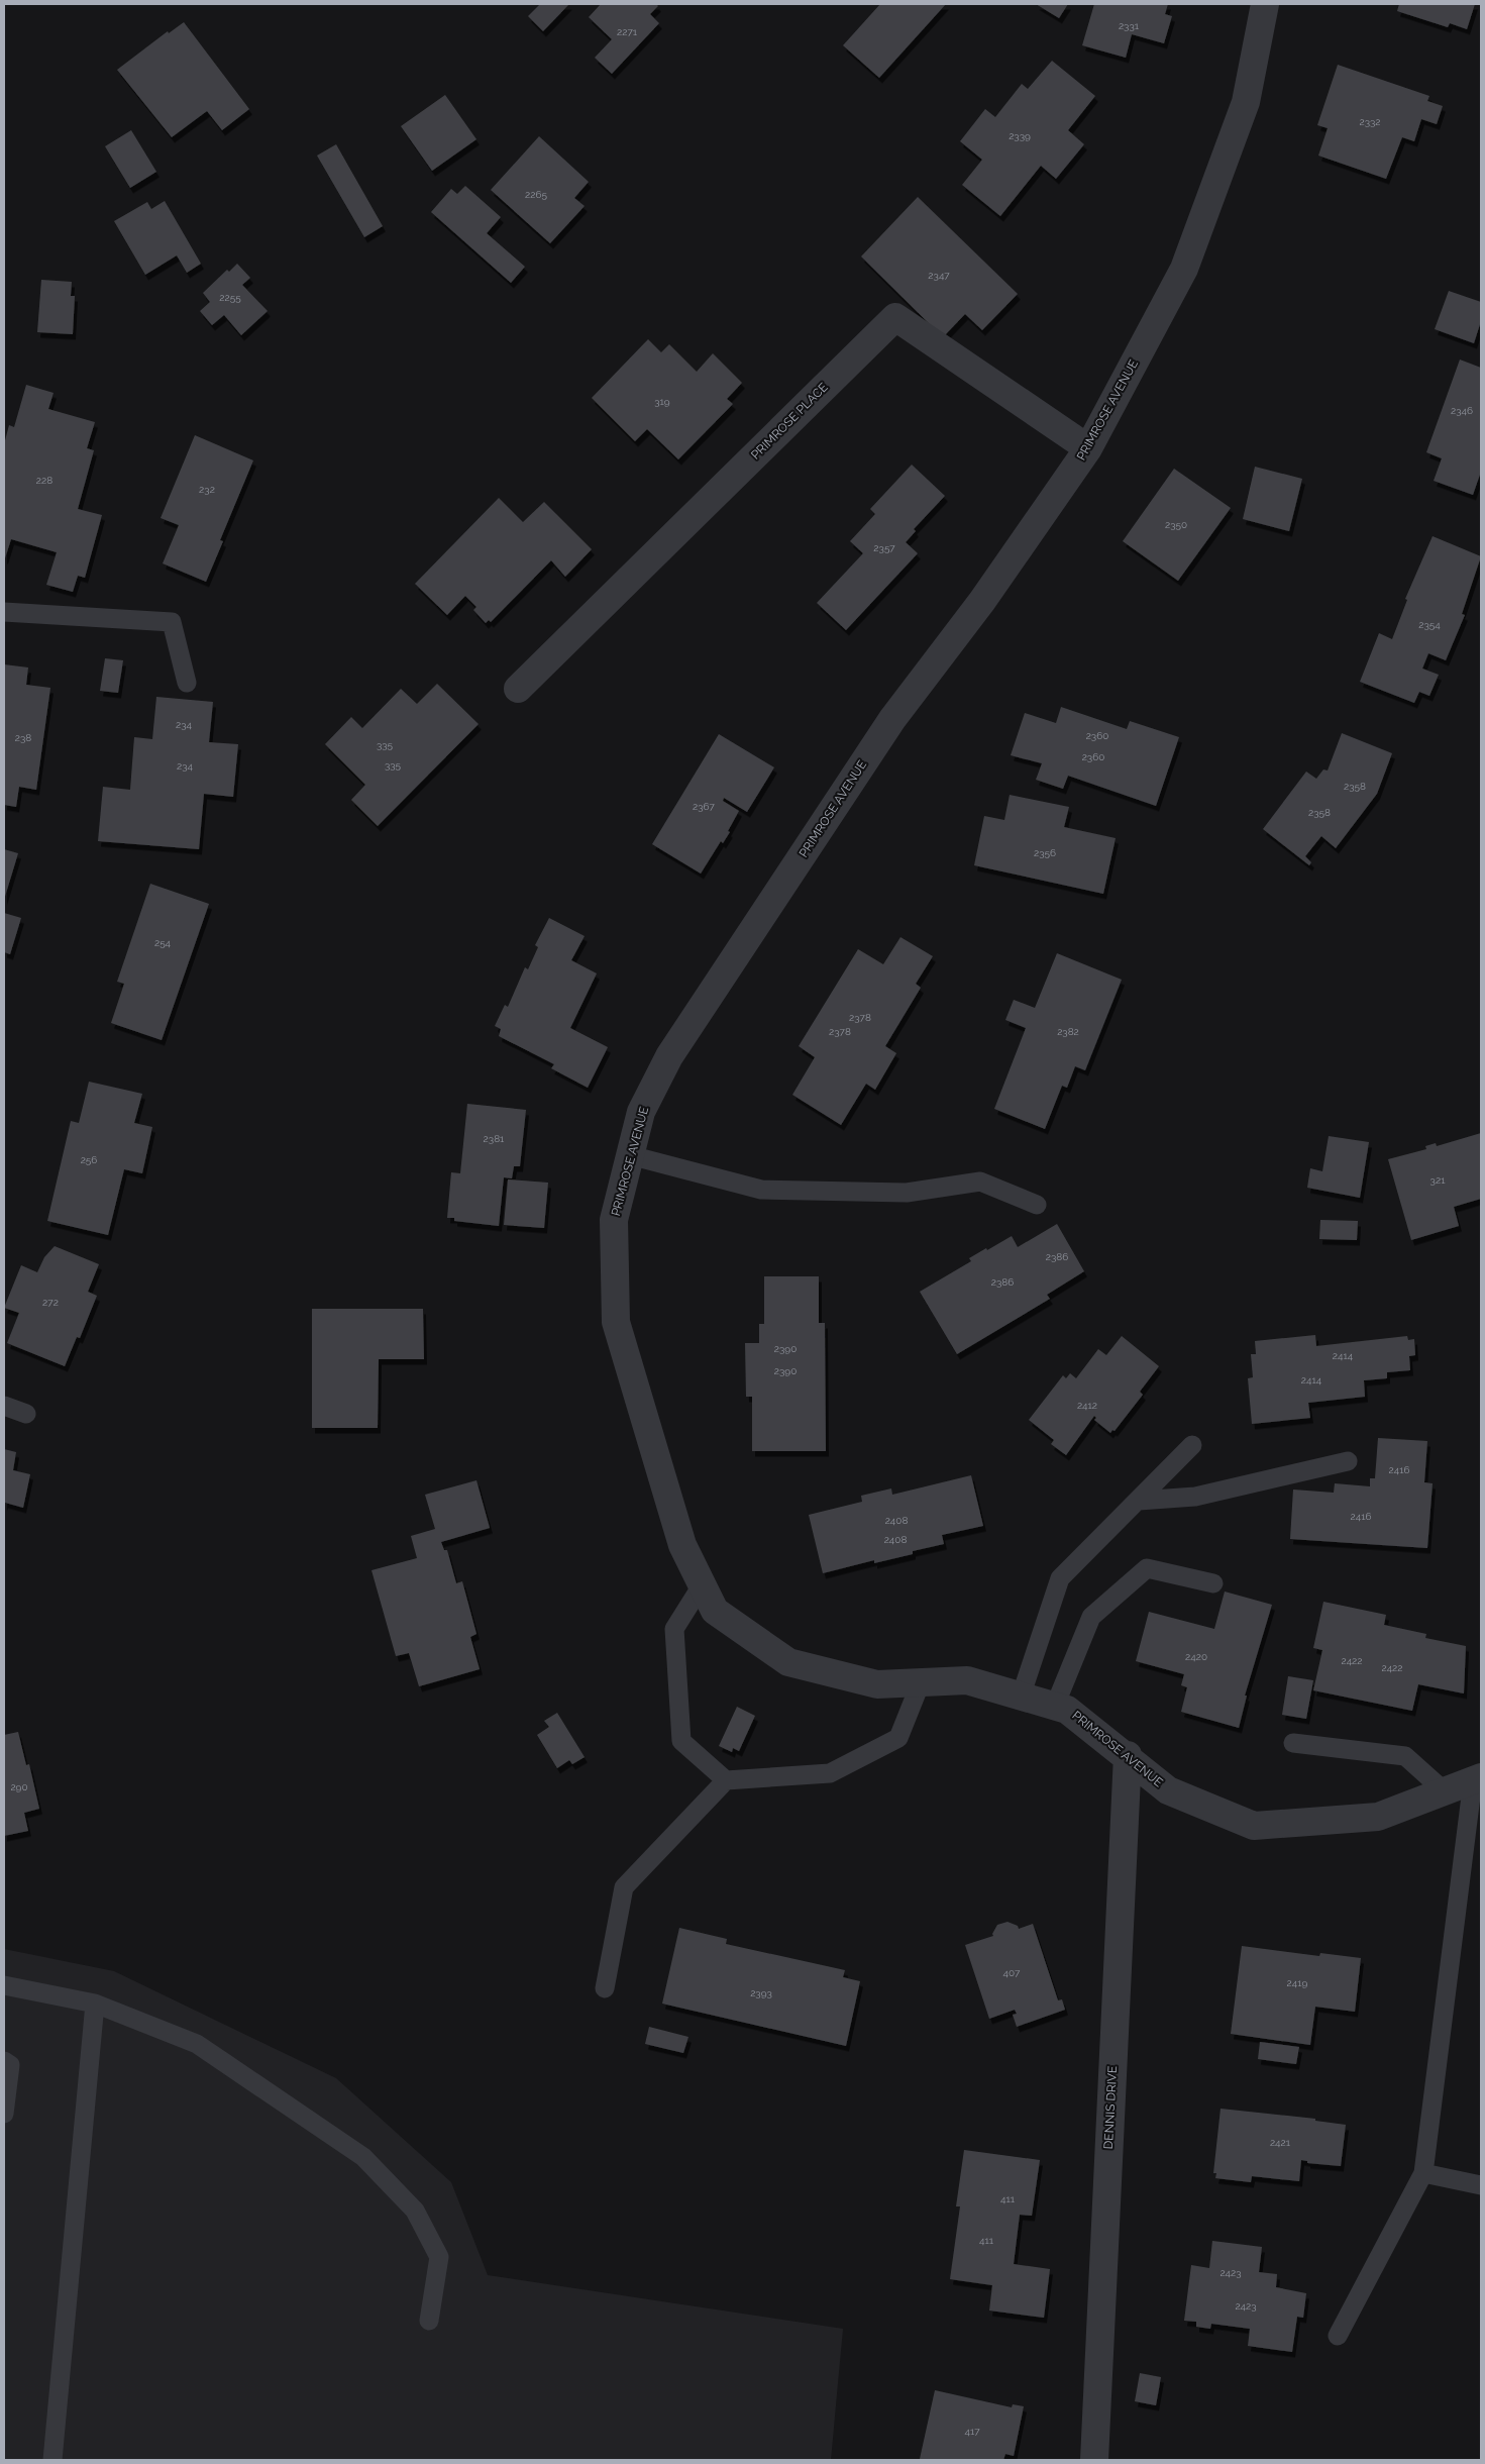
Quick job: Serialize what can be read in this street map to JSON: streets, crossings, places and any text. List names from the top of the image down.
{
  "streets": {
    "street": ["PRIMROSE AVENUE", "PRIMROSE PLACE", "DENNIS DRIVE"]
  },
  "crossings": [
    ["PRIMROSE AVENUE", "PRIMROSE PLACE"],
    ["PRIMROSE AVENUE", "DENNIS DRIVE"]
  ],
  "house_numbers": [
    "2331",
    "2271",
    "2332",
    "2339",
    "2265",
    "2347",
    "2255",
    "319",
    "2346",
    "228",
    "232",
    "2350",
    "2357",
    "2354",
    "234",
    "2360",
    "238",
    "335",
    "2360",
    "335",
    "234",
    "2358",
    "2367",
    "2358",
    "2356",
    "254",
    "2378",
    "2378",
    "2382",
    "2381",
    "256",
    "321",
    "2386",
    "2386",
    "272",
    "2390",
    "2414",
    "2390",
    "2414",
    "2412",
    "2416",
    "2416",
    "2408",
    "2408",
    "2420",
    "2422",
    "2422",
    "290",
    "407",
    "2419",
    "2393",
    "2421",
    "411",
    "411",
    "2423",
    "2423",
    "417"
  ]
}
